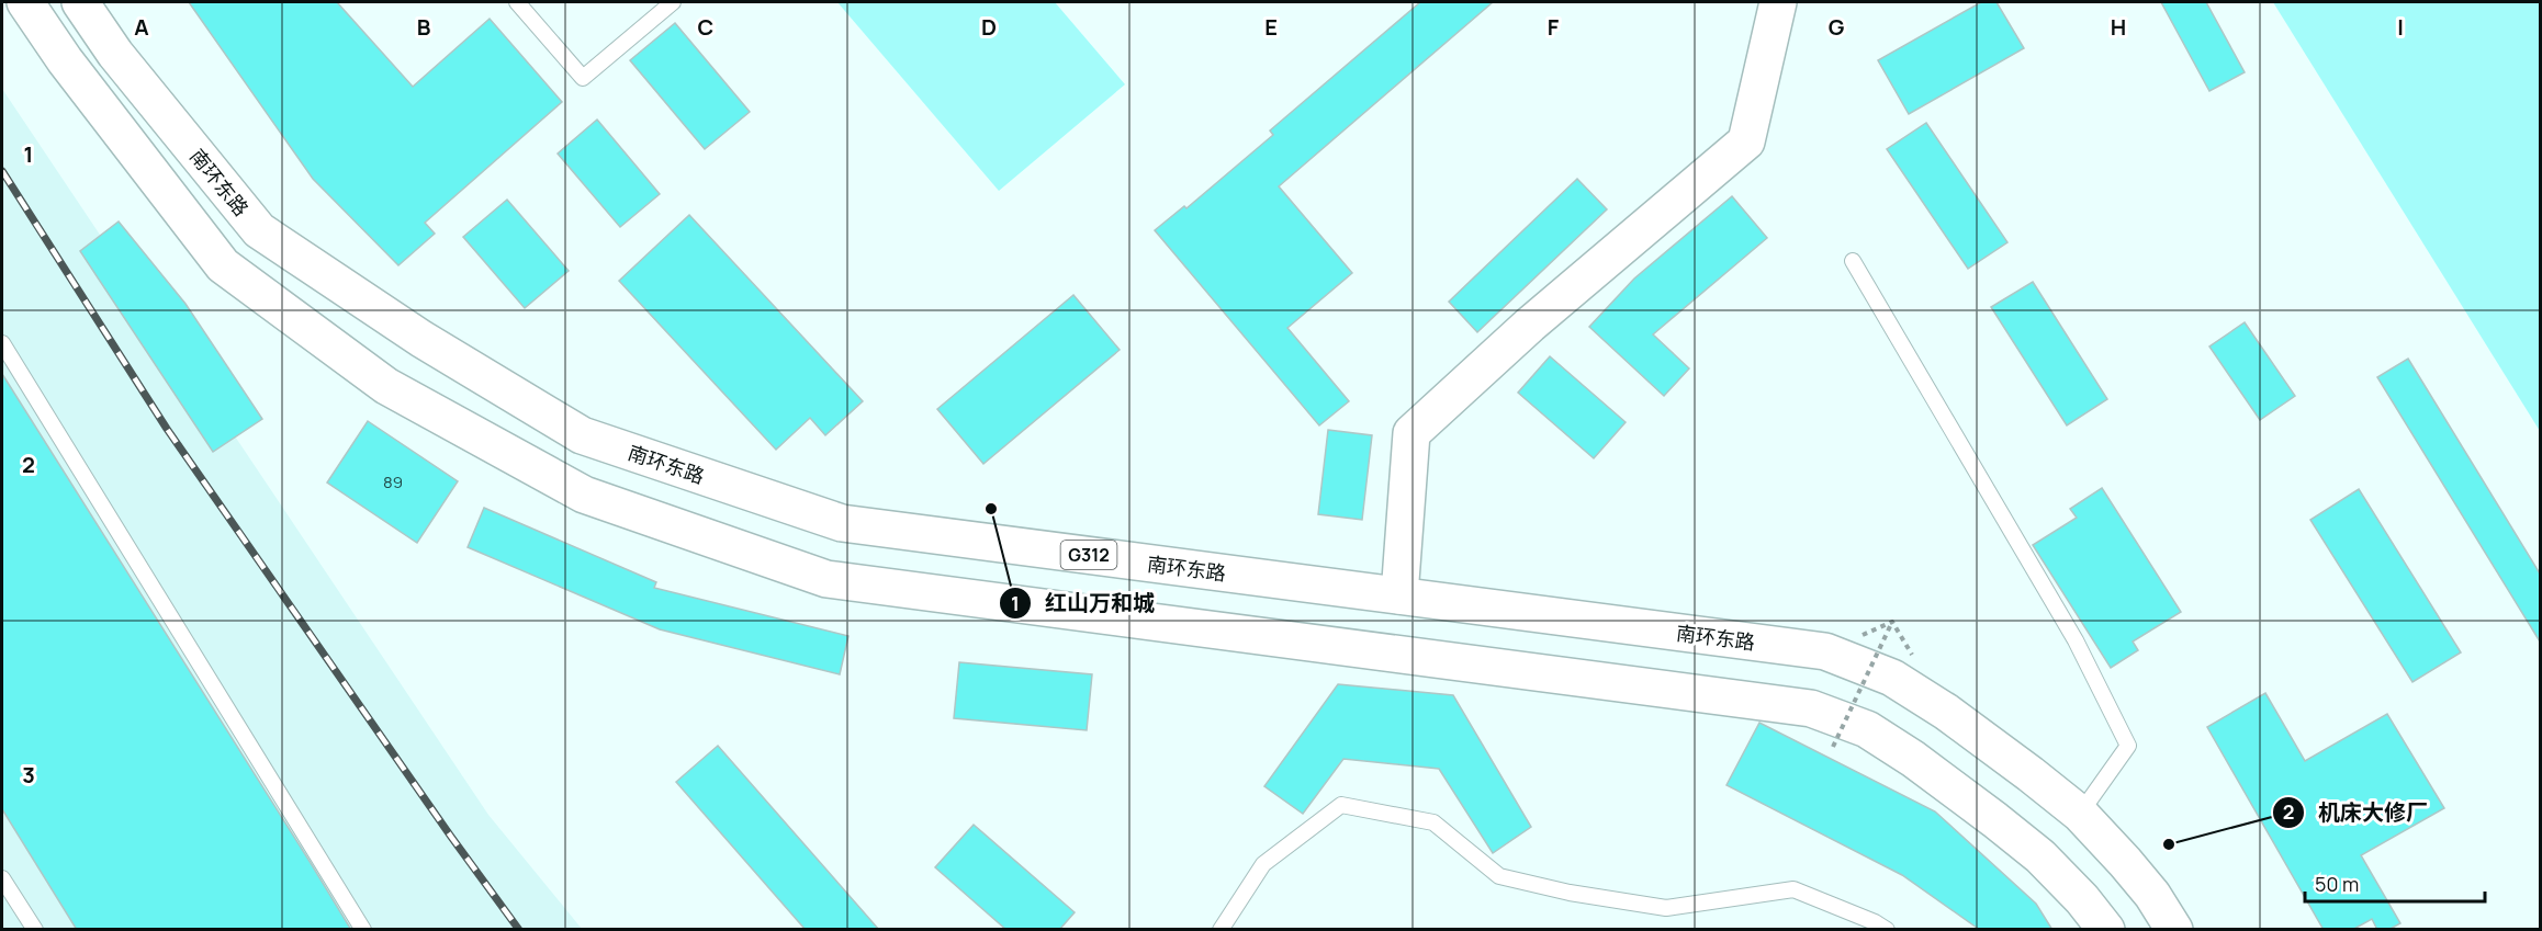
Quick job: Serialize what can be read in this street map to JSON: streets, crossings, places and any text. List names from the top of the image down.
{
  "streets": {
    "main road": ["南环东路", "G312"]
  },
  "places": ["红山万和城", "机床大修厂"],
  "house_numbers": ["89"],
  "scale_bar": "50 m",
  "grid": {
    "columns": [
      "A",
      "B",
      "C",
      "D",
      "E",
      "F",
      "G",
      "H",
      "I"
    ],
    "rows": ["1", "2", "3"]
  }
}
